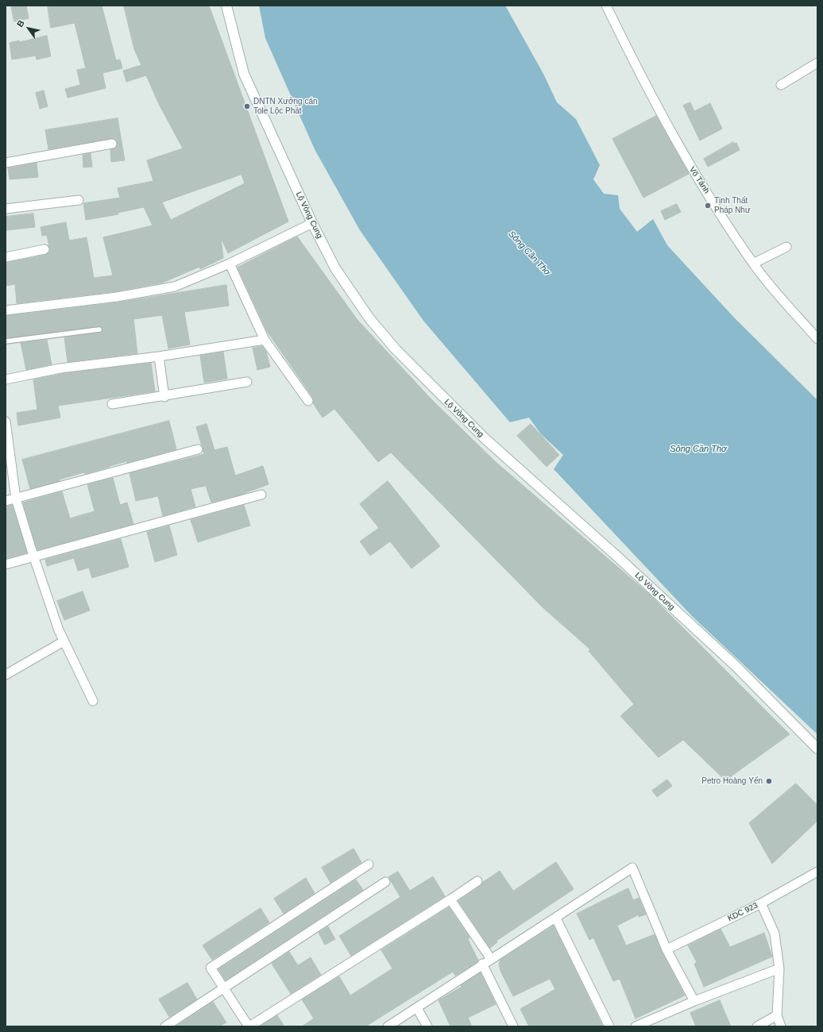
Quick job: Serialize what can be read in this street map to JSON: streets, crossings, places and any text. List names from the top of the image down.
{
  "streets": {
    "main road": ["Lộ Vòng Cung"],
    "street": ["Võ Tánh", "KDC 923"]
  },
  "water": ["Sông Cần Thơ"],
  "places": ["DNTN Xưởng cán Tole Lộc Phát", "Tịnh Thất Pháp Như", "Petro Hoàng Yến"],
  "north": "top left"
}
